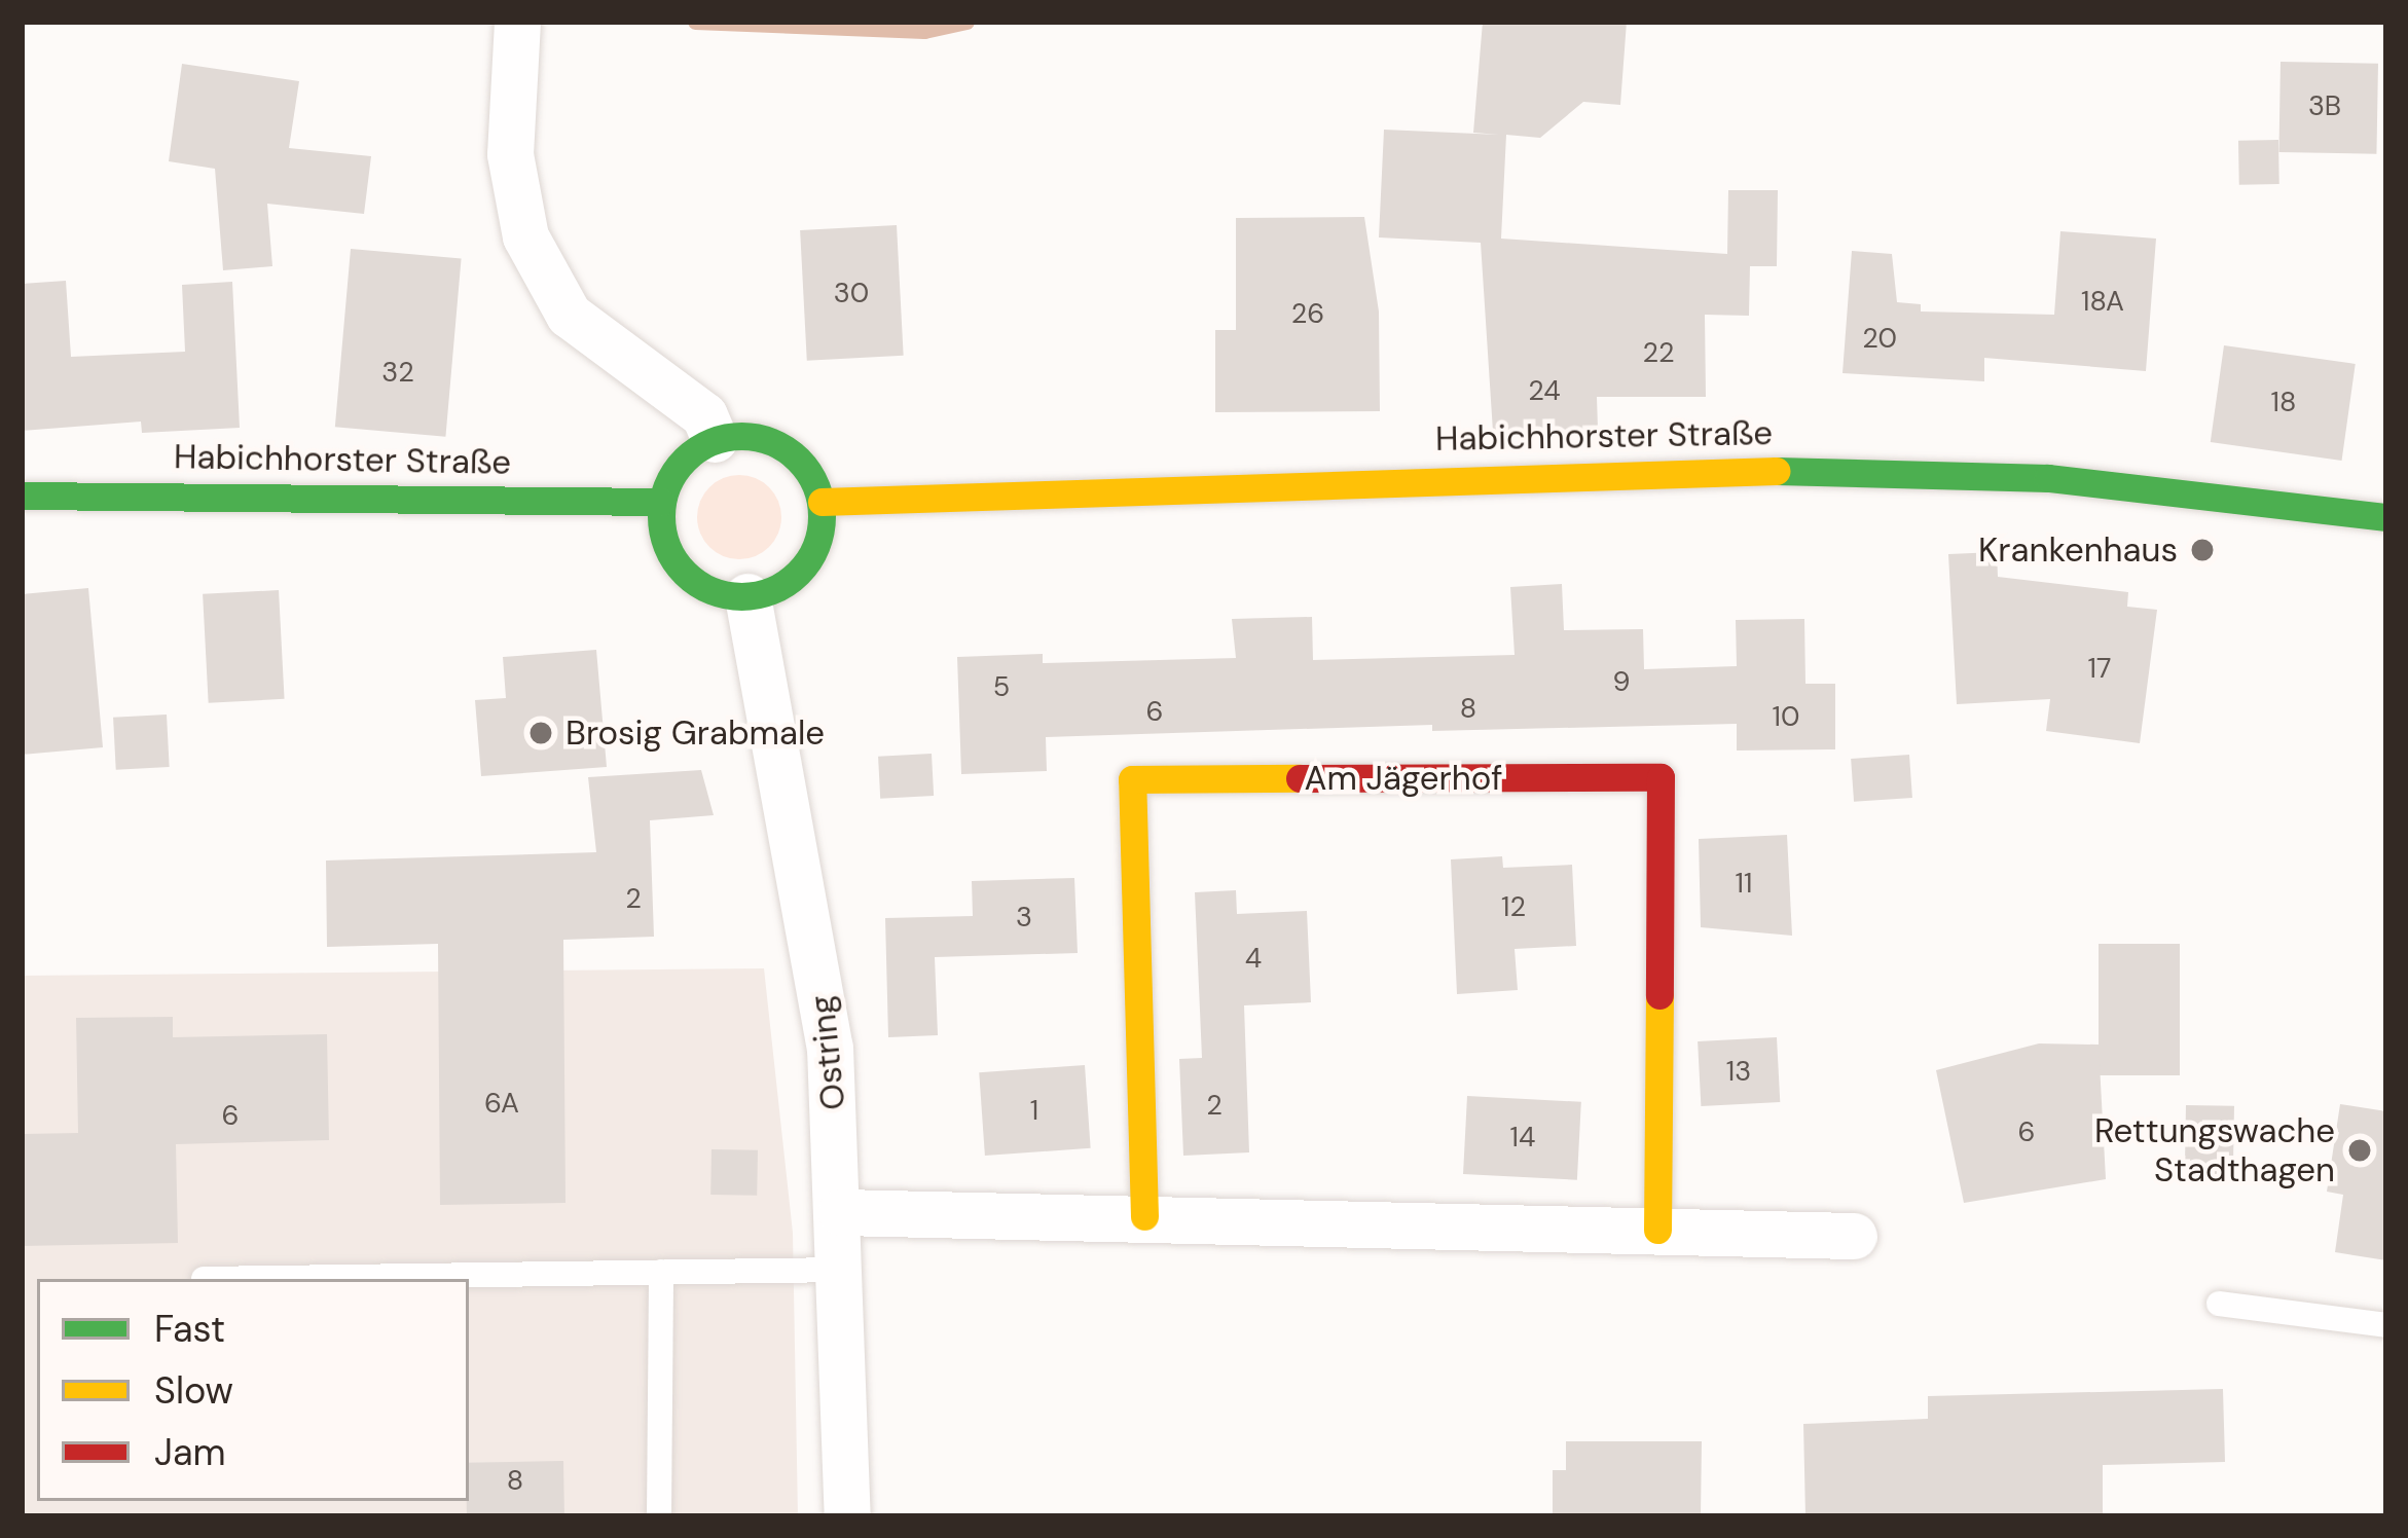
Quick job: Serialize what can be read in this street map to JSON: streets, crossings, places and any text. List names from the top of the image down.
{
  "streets": {
    "main road": ["Habichhorster Straße", "Am Jägerhof"],
    "street": ["Ostring"]
  },
  "crossings": [
    ["Habichhorster Straße", "Ostring"]
  ],
  "places": ["Krankenhaus", "Brosig Grabmale", "Rettungswache Stadthagen"],
  "house_numbers": [
    "3B",
    "30",
    "18A",
    "26",
    "20",
    "22",
    "32",
    "24",
    "18",
    "17",
    "9",
    "5",
    "8",
    "6",
    "10",
    "11",
    "2",
    "12",
    "3",
    "4",
    "13",
    "6A",
    "2",
    "1",
    "6",
    "6",
    "14",
    "8"
  ],
  "legend": ["Fast", "Slow", "Jam"]
}
